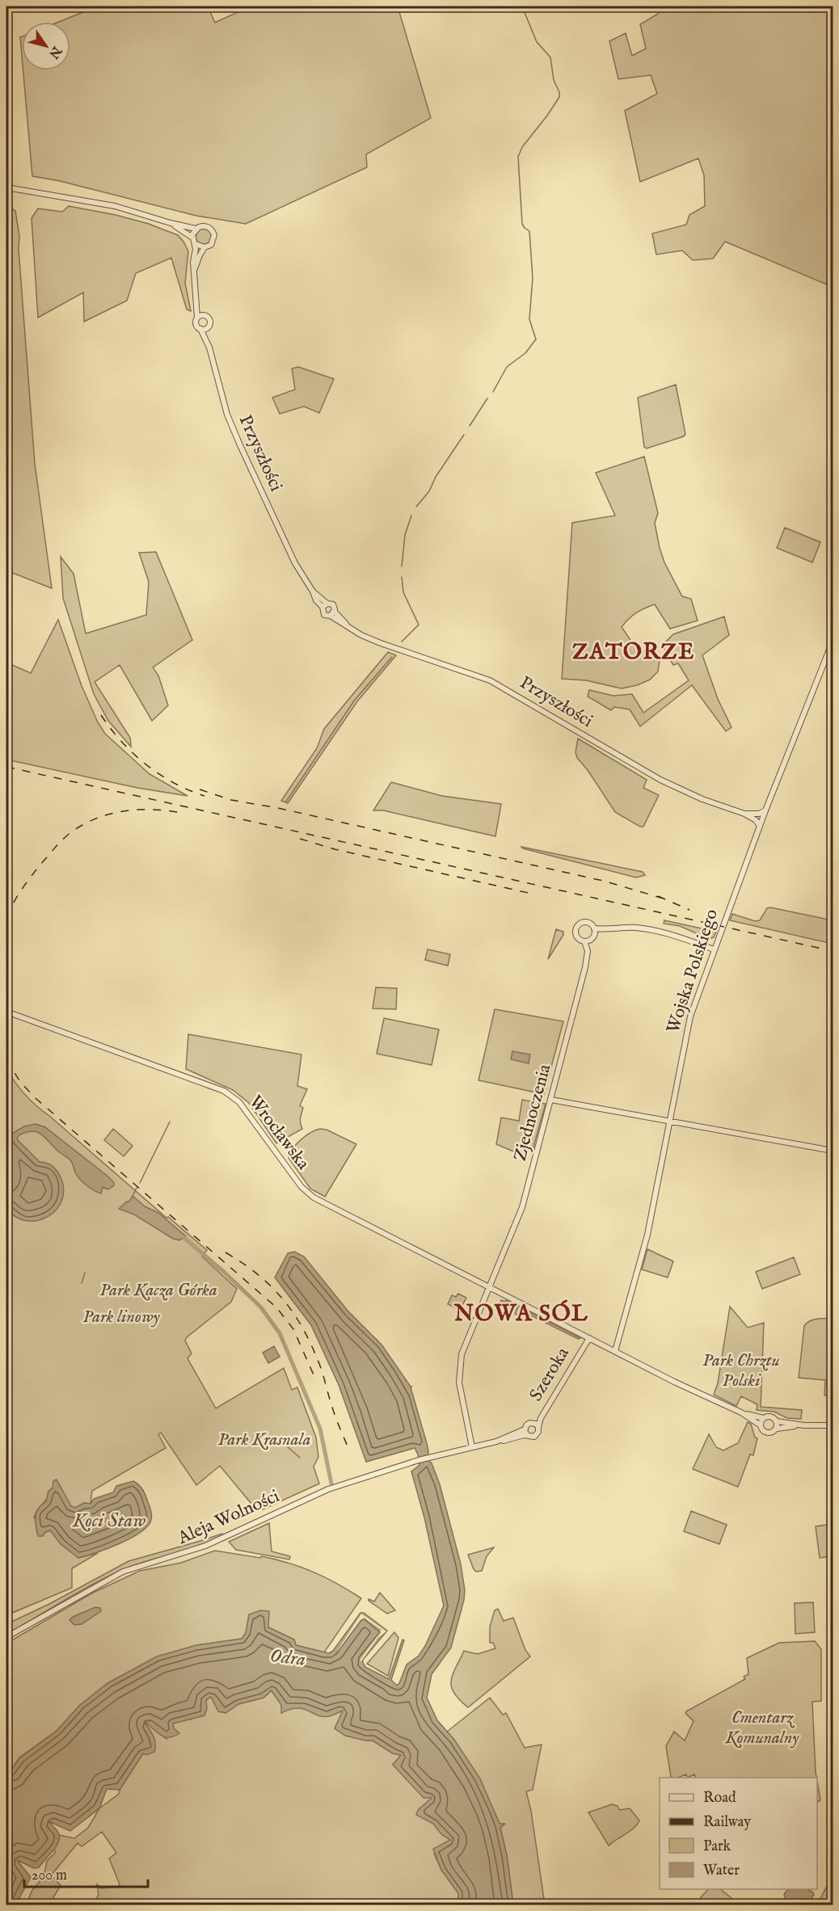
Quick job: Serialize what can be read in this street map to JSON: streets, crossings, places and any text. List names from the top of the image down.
{
  "streets": {
    "street": [
      "Przyszłości",
      "Wojska Polskiego",
      "Zjednoczenia",
      "Wrocławska",
      "Szeroka",
      "Aleja Wolności"
    ]
  },
  "crossings": [
    ["Przyszłości", "Wojska Polskiego"],
    ["Wojska Polskiego", "Wrocławska"],
    ["Zjednoczenia", "Wrocławska"],
    ["Zjednoczenia", "Aleja Wolności"],
    ["Wrocławska", "Szeroka"]
  ],
  "districts": ["ZATORZE", "NOWA SÓL"],
  "water": ["Koci Staw", "Odra"],
  "parks": [
    "Park Kacza Górka",
    "Park linowy",
    "Park Chrztu Polski",
    "Park Krasnala",
    "Cmentarz Komunalny"
  ],
  "legend": [
    "Road",
    "Railway",
    "Park",
    "Water"
  ],
  "scale_bar": "200 m",
  "north": "bottom right"
}
